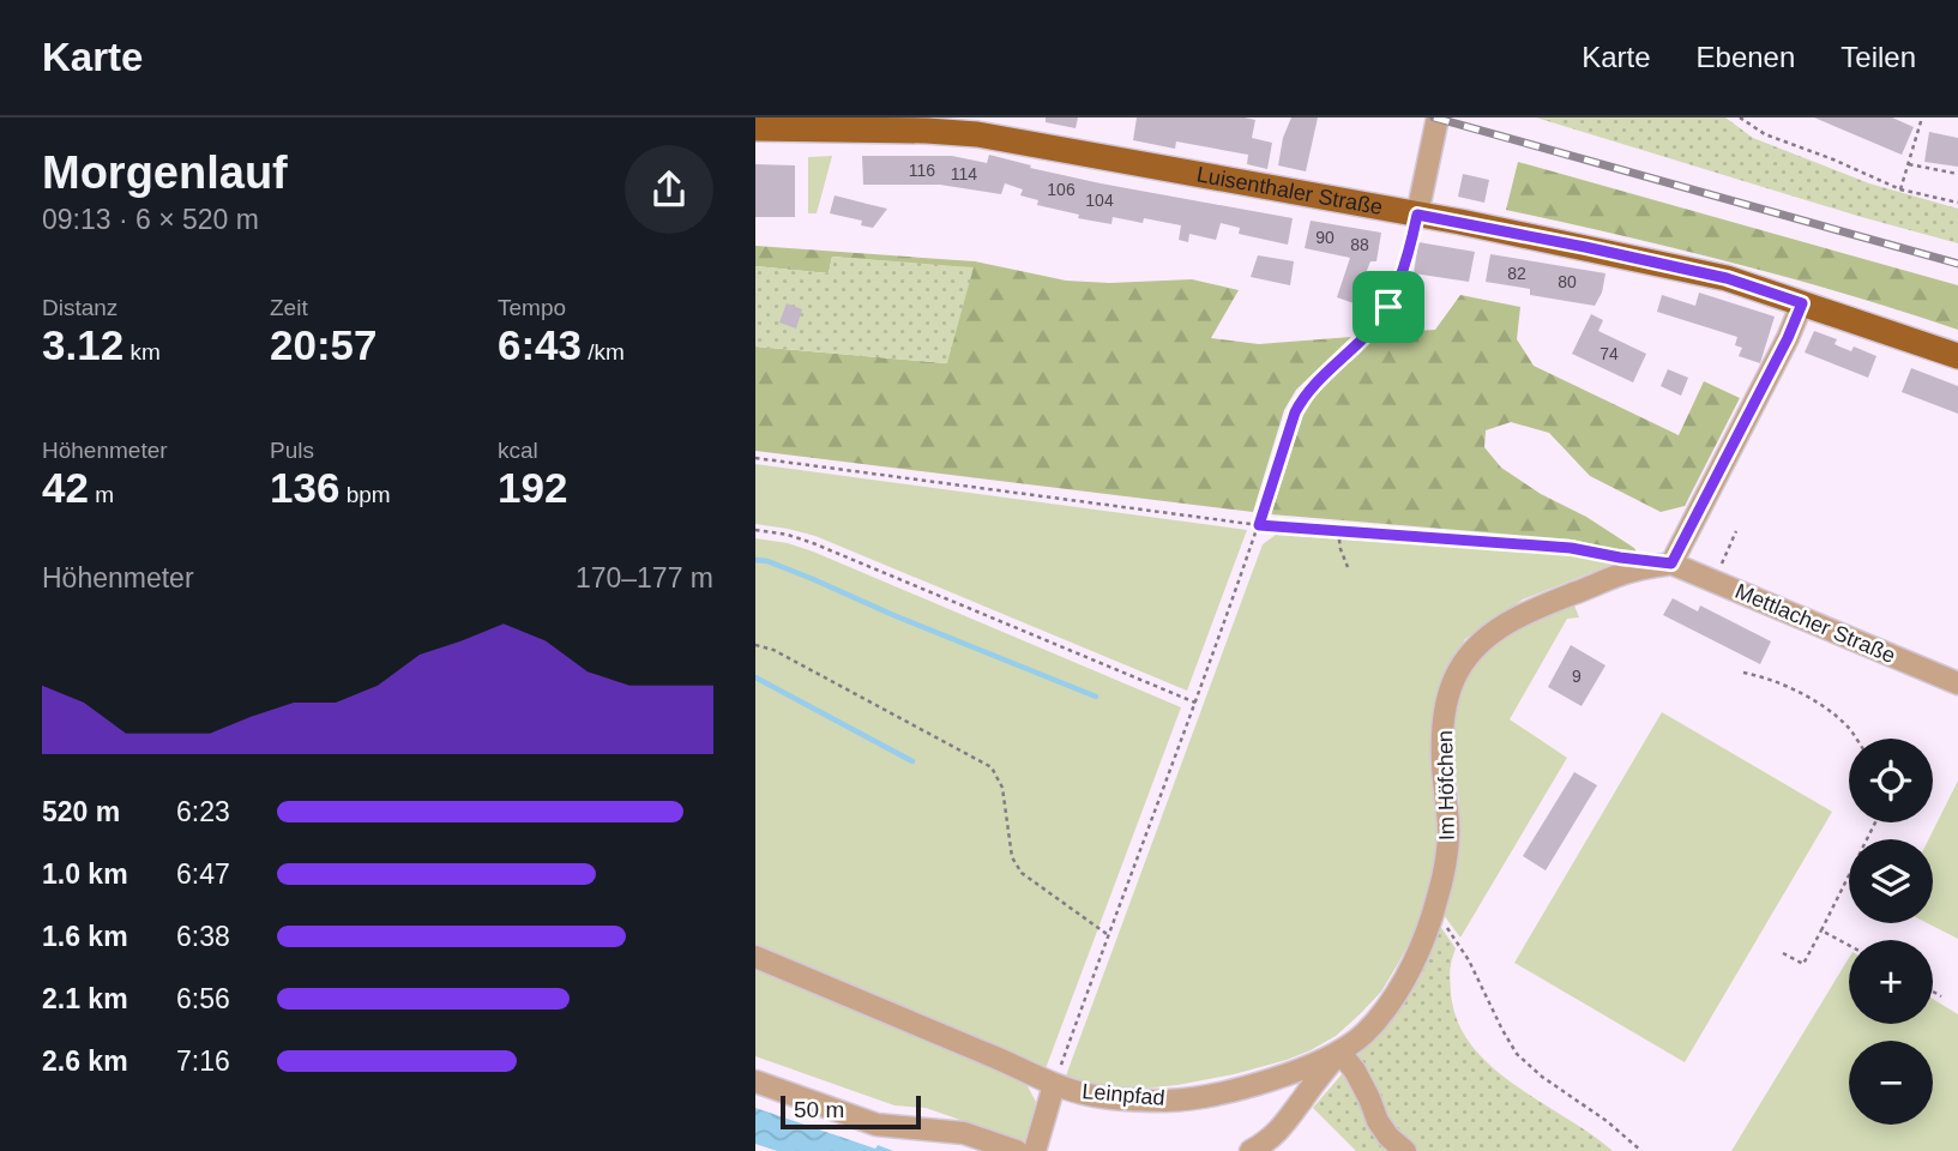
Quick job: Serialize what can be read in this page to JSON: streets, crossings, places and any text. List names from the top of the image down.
{
  "streets": {
    "main road": ["Luisenthaler Straße"],
    "street": ["Mettlacher Straße", "Im Höfchen", "Leinpfad"]
  },
  "crossings": [
    ["Mettlacher Straße", "Im Höfchen"],
    ["Im Höfchen", "Leinpfad"]
  ],
  "house_numbers": [
    "116",
    "114",
    "106",
    "104",
    "90",
    "88",
    "82",
    "80",
    "74",
    "9"
  ],
  "scale_bar": "50 m",
  "page": {
    "header": "Karte",
    "nav": ["Karte", "Ebenen", "Teilen"],
    "heading": ["Morgenlauf", "09:13 · 6 × 520 m"],
    "stats": [
      ["Distanz", "3.12 km"],
      ["Zeit", "20:57"],
      ["Tempo", "6:43 /km"],
      ["Höhenmeter", "42 m"],
      ["Puls", "136 bpm"],
      ["kcal", "192"]
    ],
    "chart": ["Höhenmeter", "170–177 m"],
    "map_buttons": ["+", "−"],
    "list": [
      {
        "name": "520 m",
        "note": "6:23"
      },
      {
        "name": "1.0 km",
        "note": "6:47"
      },
      {
        "name": "1.6 km",
        "note": "6:38"
      },
      {
        "name": "2.1 km",
        "note": "6:56"
      },
      {
        "name": "2.6 km",
        "note": "7:16"
      }
    ],
    "scale": "50 m"
  }
}
